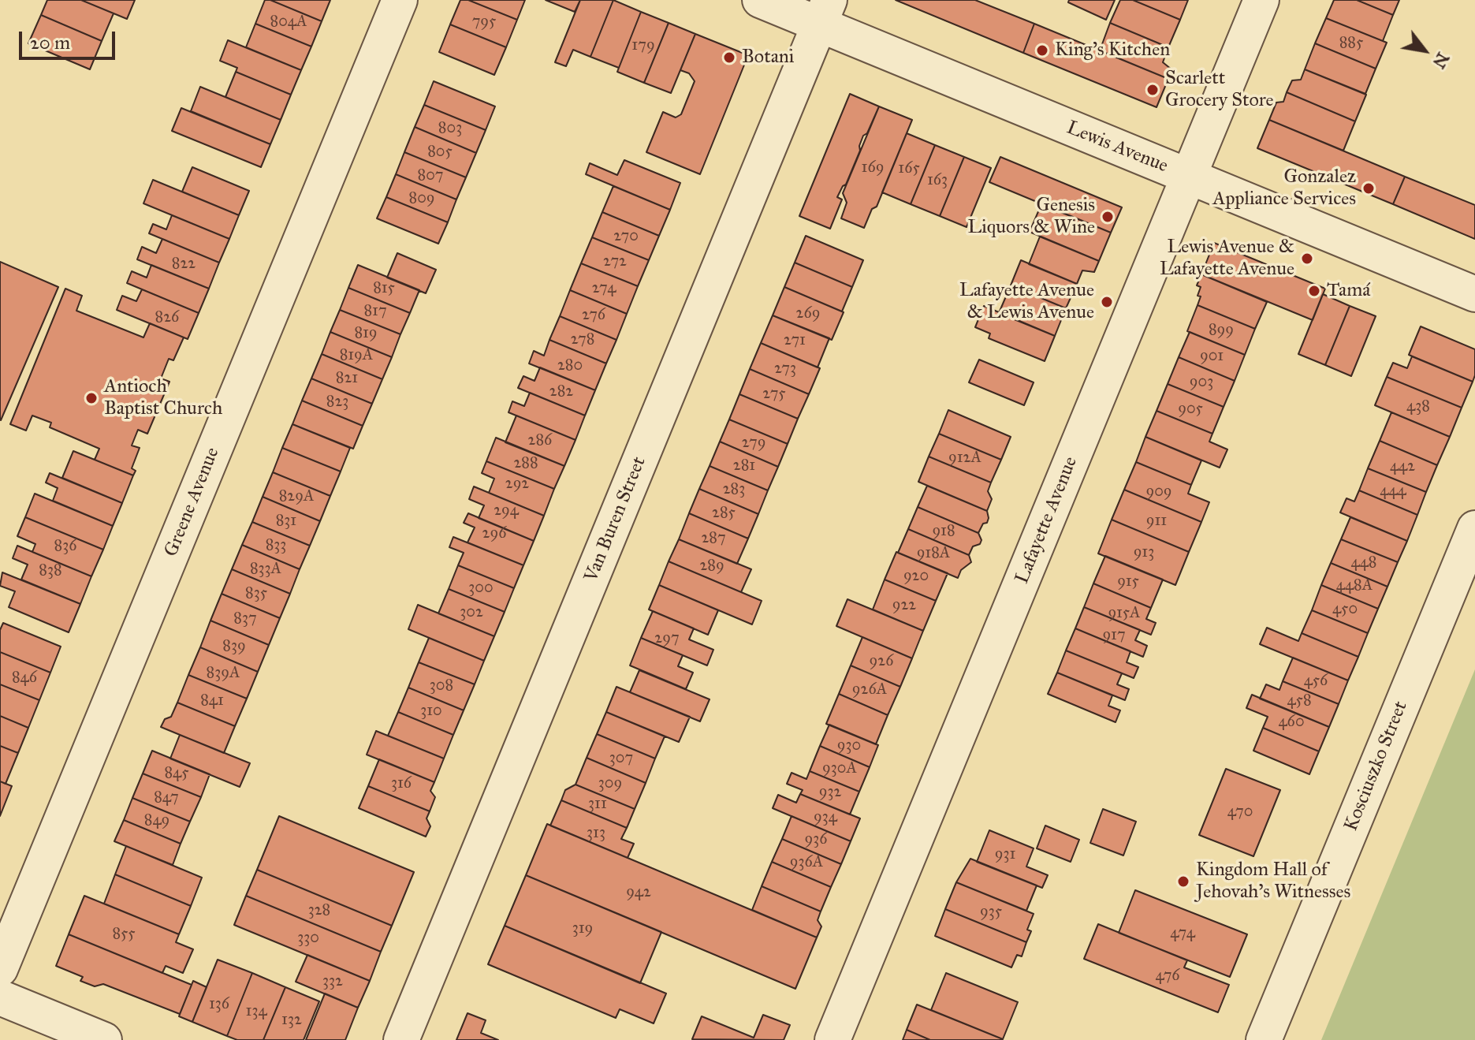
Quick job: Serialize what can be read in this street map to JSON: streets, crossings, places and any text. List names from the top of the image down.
{
  "streets": {
    "street": [
      "Lewis Avenue",
      "Greene Avenue",
      "Van Buren Street",
      "Lafayette Avenue",
      "Kosciuszko Street"
    ]
  },
  "crossings": [
    ["Lewis Avenue", "Van Buren Street"],
    ["Lewis Avenue", "Lafayette Avenue"]
  ],
  "places": [
    "King's Kitchen",
    "Botani",
    "Scarlett Grocery Store",
    "Gonzalez Appliance Services",
    "Genesis Liquors & Wine",
    "Lewis Avenue & Lafayette Avenue",
    "Tamá",
    "Lafayette Avenue & Lewis Avenue",
    "Antioch Baptist Church",
    "Kingdom Hall of Jehovah's Witnesses"
  ],
  "house_numbers": [
    "804A",
    "795",
    "885",
    "179",
    "803",
    "805",
    "169",
    "165",
    "807",
    "163",
    "809",
    "270",
    "272",
    "822",
    "815",
    "274",
    "817",
    "269",
    "276",
    "826",
    "899",
    "819",
    "278",
    "271",
    "819A",
    "901",
    "280",
    "273",
    "821",
    "903",
    "282",
    "275",
    "823",
    "438",
    "905",
    "286",
    "279",
    "912A",
    "288",
    "281",
    "442",
    "292",
    "283",
    "444",
    "909",
    "829A",
    "294",
    "285",
    "831",
    "911",
    "918",
    "296",
    "287",
    "833",
    "836",
    "913",
    "918A",
    "448",
    "289",
    "833A",
    "838",
    "920",
    "915",
    "448A",
    "300",
    "835",
    "922",
    "450",
    "302",
    "915A",
    "837",
    "917",
    "297",
    "839",
    "926",
    "839A",
    "846",
    "456",
    "308",
    "926A",
    "841",
    "458",
    "310",
    "460",
    "930",
    "307",
    "930A",
    "845",
    "316",
    "309",
    "932",
    "847",
    "311",
    "470",
    "934",
    "849",
    "313",
    "936",
    "931",
    "936A",
    "942",
    "328",
    "935",
    "319",
    "474",
    "855",
    "330",
    "476",
    "332",
    "136",
    "134",
    "132"
  ],
  "scale_bar": "20 m",
  "north": "bottom right"
}
